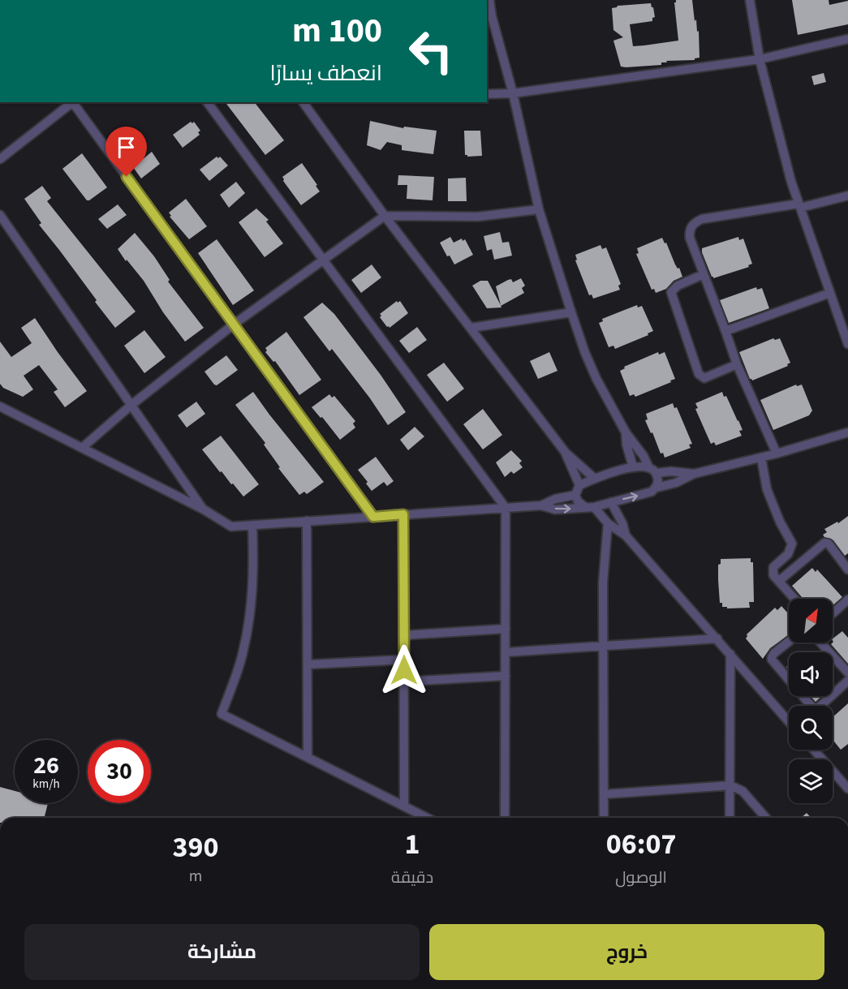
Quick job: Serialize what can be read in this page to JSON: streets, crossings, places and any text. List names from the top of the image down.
{
  "north": "top right",
  "page": {
    "turn": ["100 m", "انعطف يسارًا"],
    "speed": "26 km/h",
    "limit": "30",
    "eta": [
      "06:07",
      "الوصول",
      "1",
      "دقيقة",
      "390",
      "m"
    ],
    "buttons": ["خروج", "مشاركة"]
  }
}
